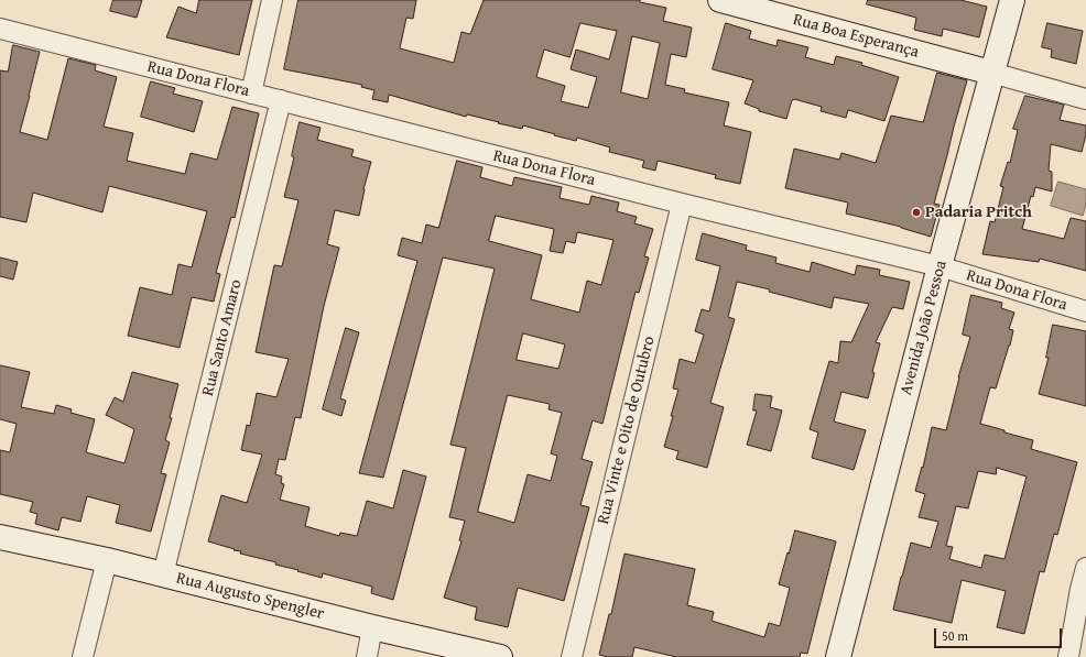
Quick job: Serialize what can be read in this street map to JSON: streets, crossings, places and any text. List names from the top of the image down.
{
  "streets": {
    "street": [
      "Rua Boa Esperança",
      "Rua Dona Flora",
      "Avenida João Pessoa",
      "Rua Santo Amaro",
      "Rua Vinte e Oito de Outubro",
      "Rua Augusto Spengler"
    ]
  },
  "crossings": [
    ["Rua Boa Esperança", "Avenida João Pessoa"],
    ["Rua Dona Flora", "Avenida João Pessoa"],
    ["Rua Dona Flora", "Rua Santo Amaro"],
    ["Rua Dona Flora", "Rua Vinte e Oito de Outubro"],
    ["Rua Santo Amaro", "Rua Augusto Spengler"]
  ],
  "places": ["Padaria Pritch"],
  "scale_bar": "50 m"
}
